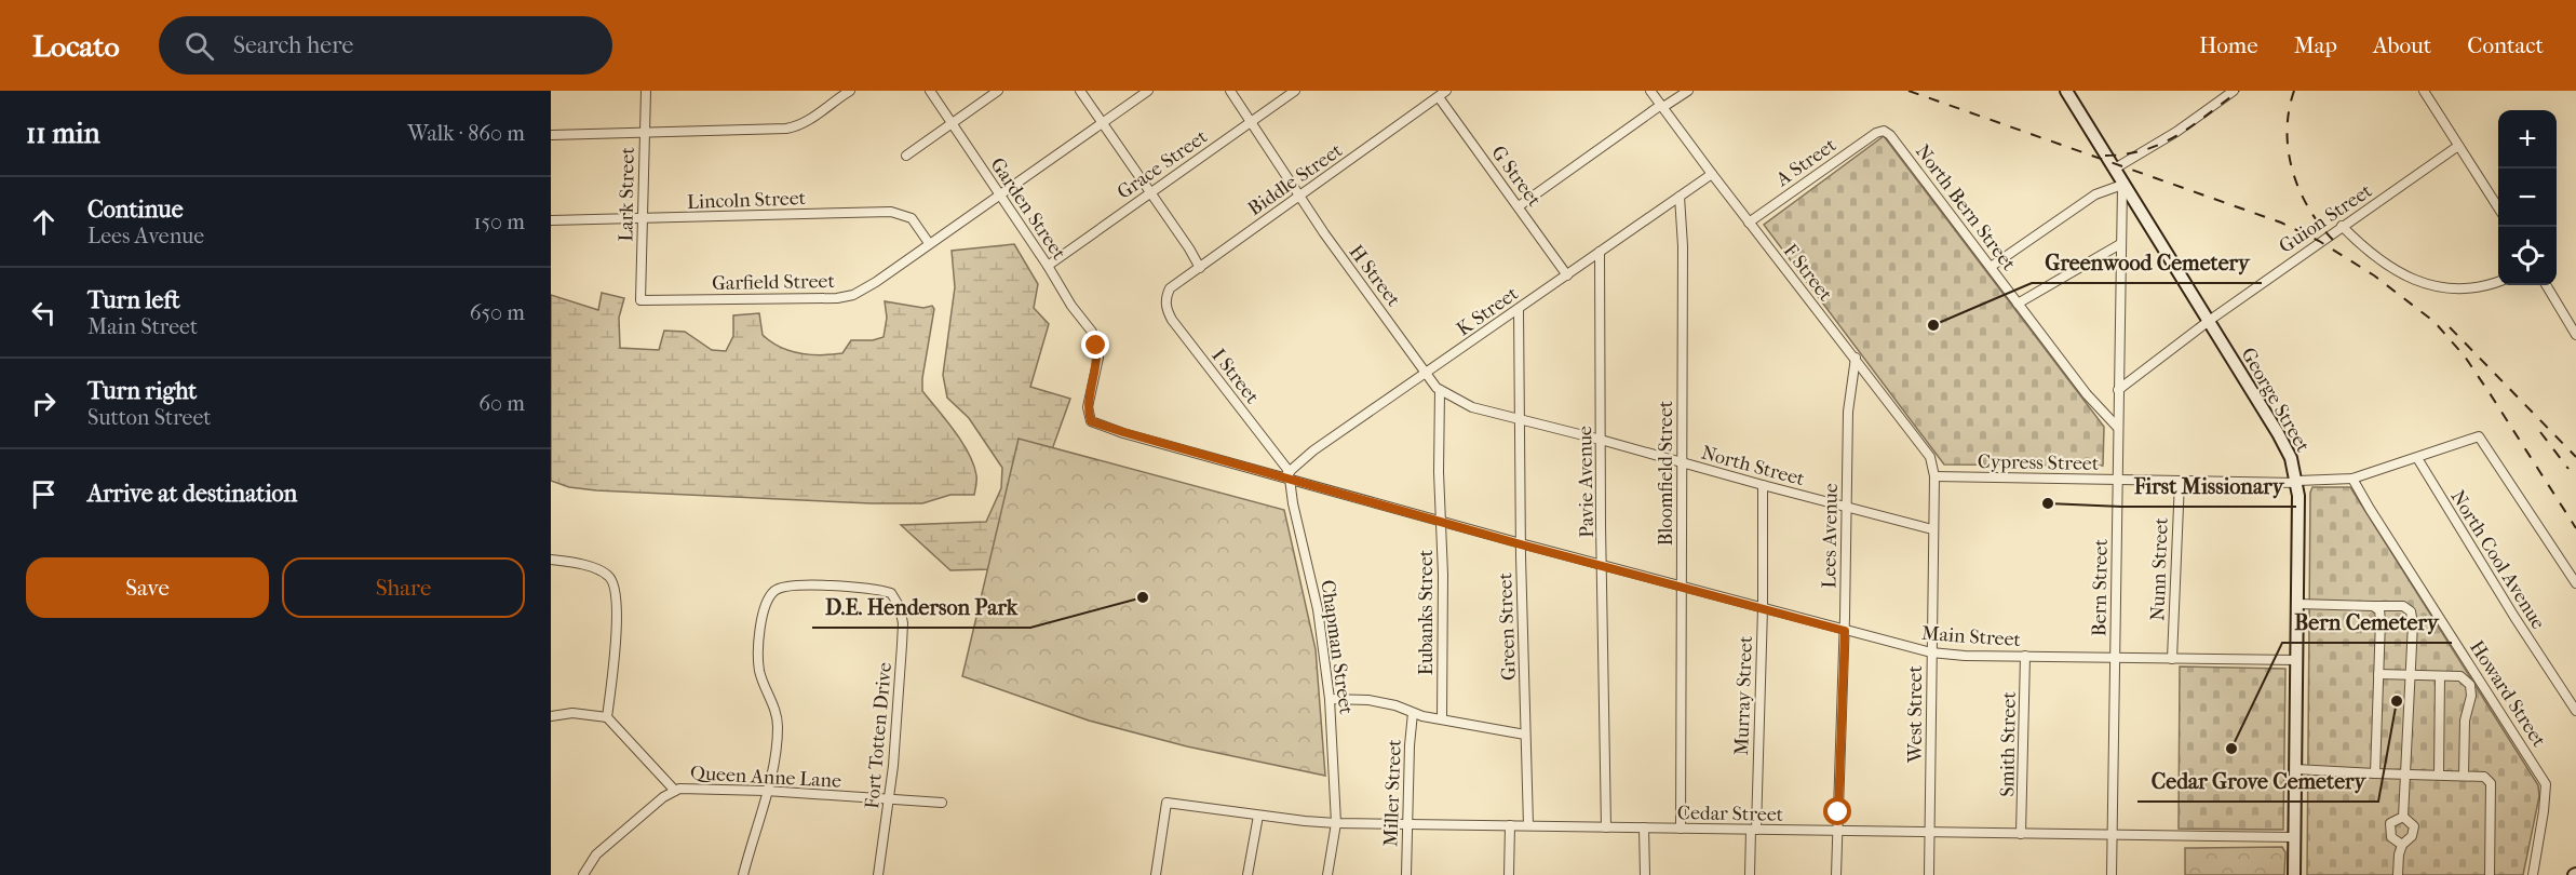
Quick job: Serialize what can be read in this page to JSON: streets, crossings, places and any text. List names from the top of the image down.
{
  "streets": {
    "street": [
      "A Street",
      "Grace Street",
      "G Street",
      "Biddle Street",
      "Lark Street",
      "Lincoln Street",
      "North Bern Street",
      "Garden Street",
      "Guion Street",
      "F Street",
      "H Street",
      "Garfield Street",
      "K Street",
      "I Street",
      "George Street",
      "Cypress Street",
      "North Street",
      "Bloomfield Street",
      "Pavie Avenue",
      "Lees Avenue",
      "North Cool Avenue",
      "Nunn Street",
      "Bern Street",
      "Eubanks Street",
      "Green Street",
      "Main Street",
      "Chapman Street",
      "Howard Street",
      "Murray Street",
      "West Street",
      "Fort Totten Drive",
      "Smith Street",
      "Queen Anne Lane",
      "Miller Street",
      "Cedar Street"
    ]
  },
  "crossings": [
    ["A Street", "North Bern Street"],
    ["A Street", "F Street"],
    ["Grace Street", "Garden Street"],
    ["Grace Street", "H Street"],
    ["G Street", "Biddle Street"],
    ["G Street", "K Street"],
    ["Biddle Street", "H Street"],
    ["Biddle Street", "I Street"],
    ["Lark Street", "Lincoln Street"],
    ["Lark Street", "Garfield Street"],
    ["Lincoln Street", "Garfield Street"],
    ["North Bern Street", "Bern Street"],
    ["Garden Street", "Garfield Street"],
    ["Garden Street", "Main Street"],
    ["Guion Street", "George Street"],
    ["Guion Street", "Bern Street"],
    ["F Street", "K Street"],
    ["F Street", "Cypress Street"],
    ["F Street", "Lees Avenue"],
    ["F Street", "West Street"],
    ["H Street", "K Street"],
    ["H Street", "North Street"],
    ["K Street", "I Street"],
    ["K Street", "North Street"],
    ["K Street", "Bloomfield Street"],
    ["K Street", "Pavie Avenue"],
    ["K Street", "Green Street"],
    ["K Street", "Main Street"],
    ["K Street", "Chapman Street"],
    ["I Street", "Main Street"],
    ["I Street", "Chapman Street"],
    ["George Street", "Cypress Street"],
    ["George Street", "Bern Street"],
    ["George Street", "Main Street"],
    ["George Street", "Cedar Street"],
    ["Cypress Street", "North Cool Avenue"],
    ["Cypress Street", "Nunn Street"],
    ["Cypress Street", "Bern Street"],
    ["Cypress Street", "Howard Street"],
    ["Cypress Street", "West Street"],
    ["North Street", "Bloomfield Street"],
    ["North Street", "Pavie Avenue"],
    ["North Street", "Lees Avenue"],
    ["North Street", "Eubanks Street"],
    ["North Street", "Green Street"],
    ["North Street", "Murray Street"],
    ["North Street", "West Street"],
    ["Bloomfield Street", "Main Street"],
    ["Bloomfield Street", "Cedar Street"],
    ["Pavie Avenue", "Main Street"],
    ["Pavie Avenue", "Cedar Street"],
    ["Lees Avenue", "Main Street"],
    ["Lees Avenue", "Cedar Street"],
    ["Nunn Street", "Main Street"],
    ["Bern Street", "Main Street"],
    ["Bern Street", "Cedar Street"],
    ["Eubanks Street", "Main Street"],
    ["Green Street", "Main Street"],
    ["Green Street", "Cedar Street"],
    ["Main Street", "Chapman Street"],
    ["Main Street", "Murray Street"],
    ["Main Street", "West Street"],
    ["Main Street", "Smith Street"],
    ["Chapman Street", "Cedar Street"],
    ["Murray Street", "Cedar Street"],
    ["West Street", "Cedar Street"],
    ["Fort Totten Drive", "Queen Anne Lane"],
    ["Smith Street", "Cedar Street"],
    ["Miller Street", "Cedar Street"]
  ],
  "places": [
    "Greenwood Cemetery",
    "First Missionary",
    "D.E. Henderson Park",
    "Cedar Grove Cemetery",
    "Bern Cemetery"
  ],
  "page": {
    "header": "Locato",
    "search": "Search here",
    "nav": [
      "Home",
      "Map",
      "About",
      "Contact"
    ],
    "heading": ["11 min", "Walk · 860 m"],
    "map_buttons": ["+", "−"],
    "list": [
      ["Continue", "Lees Avenue", "150 m"],
      ["Turn left", "Main Street", "650 m"],
      ["Turn right", "Sutton Street", "60 m"],
      "Arrive at destination"
    ],
    "buttons": ["Save", "Share"]
  }
}
